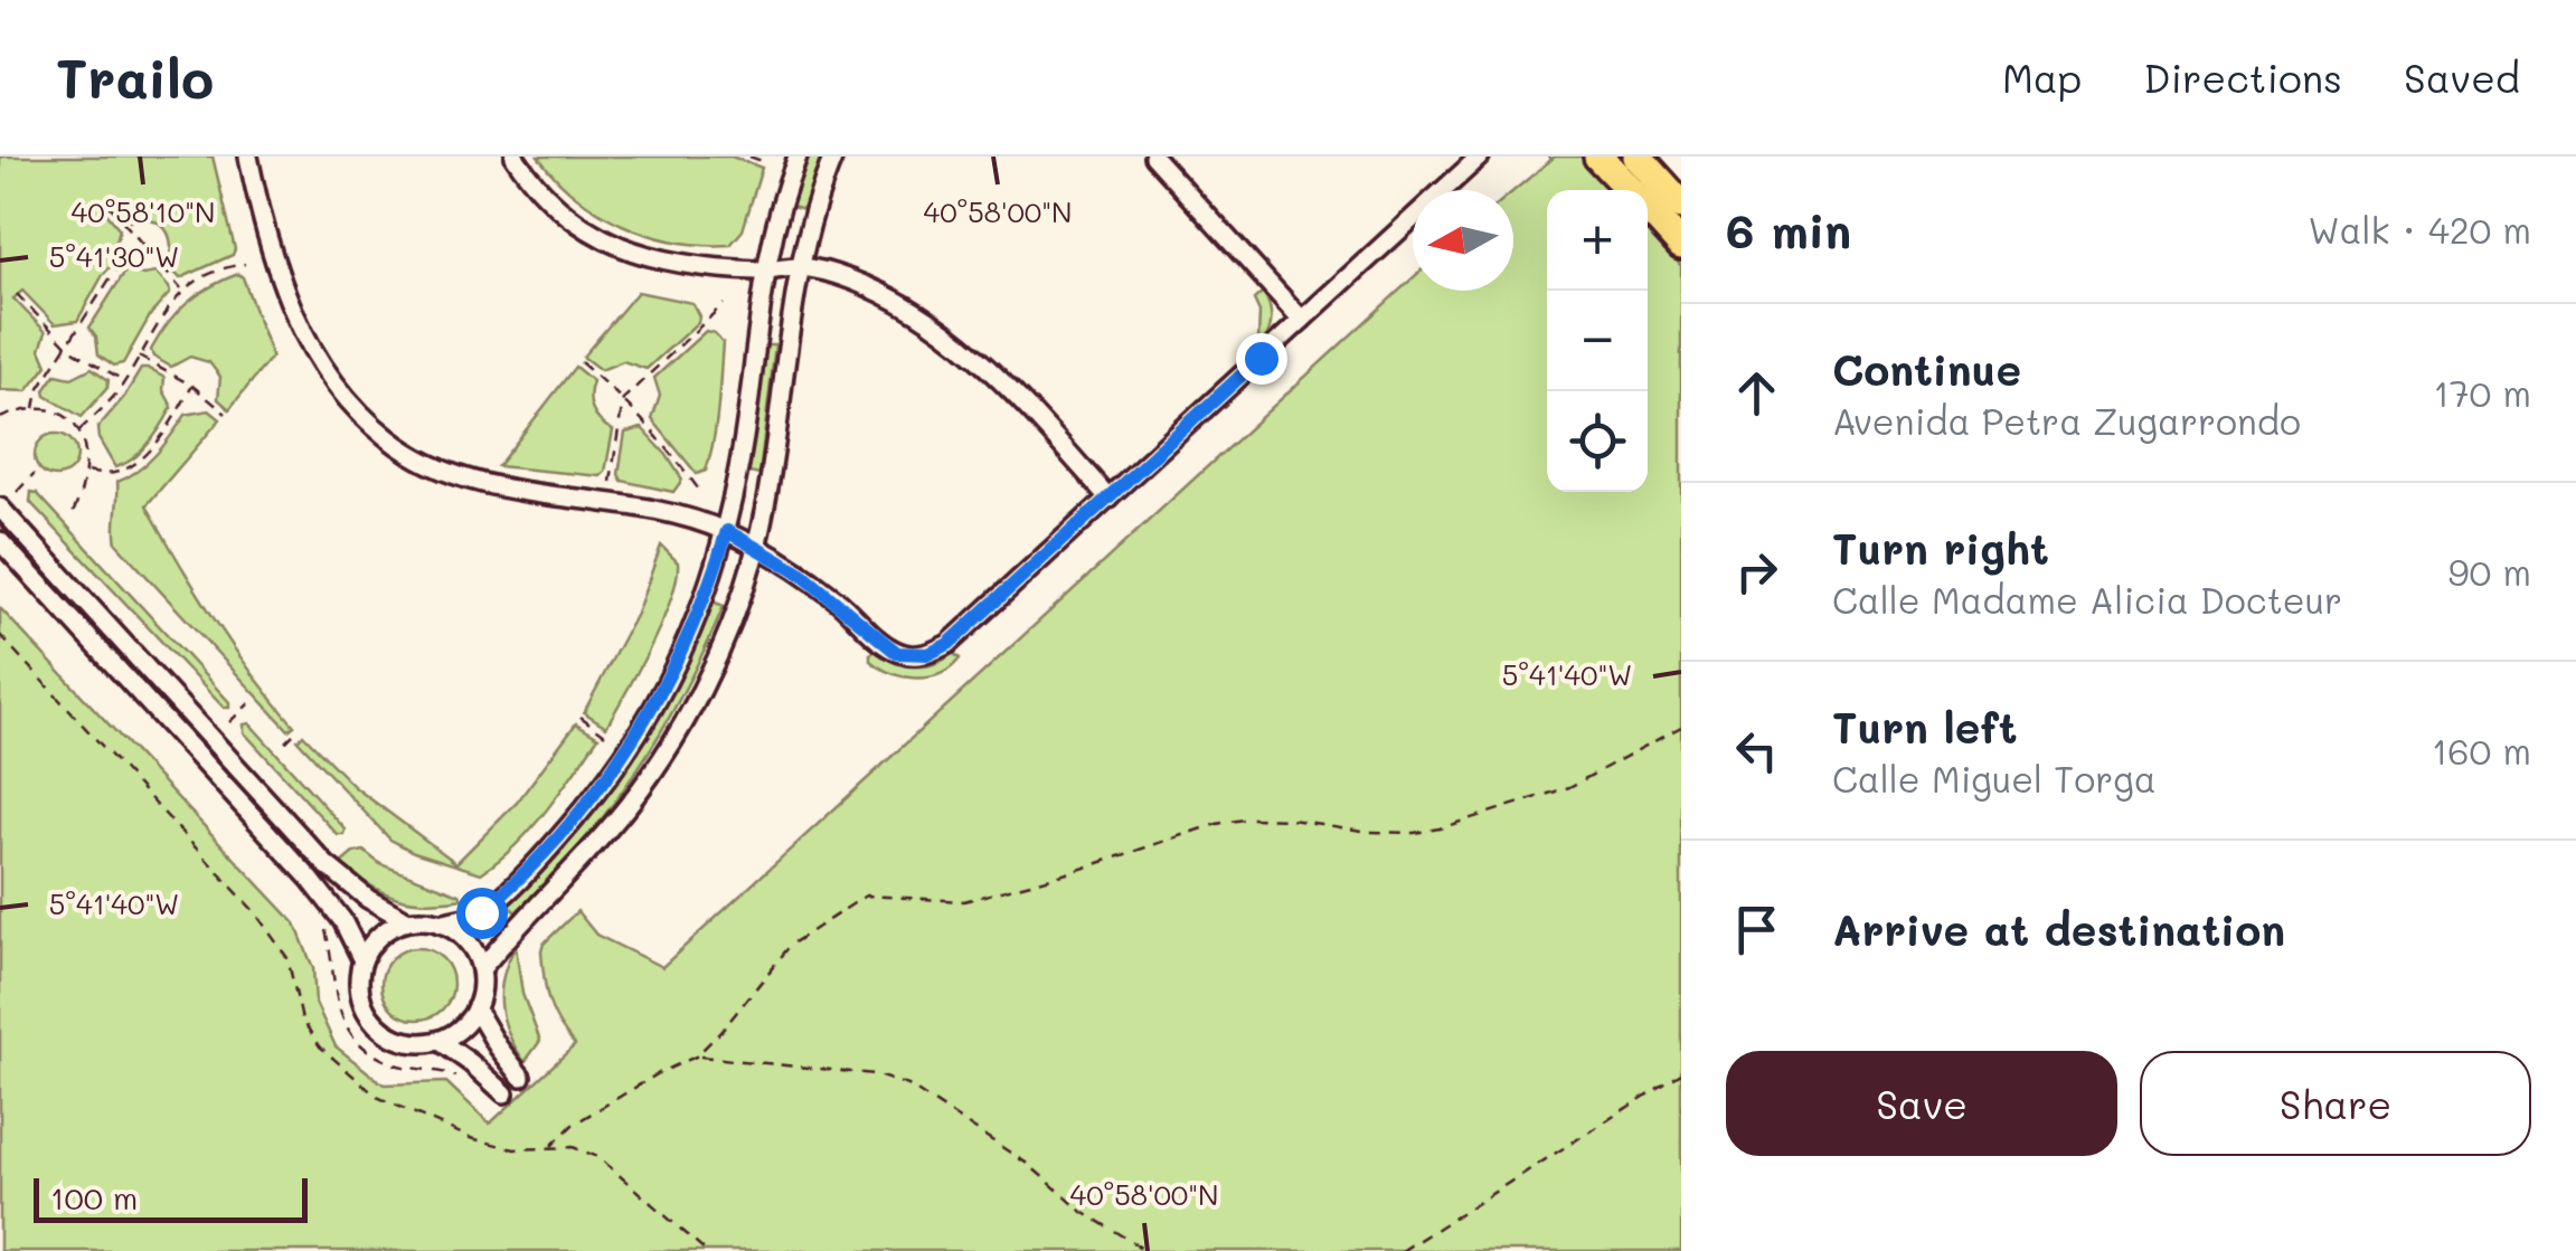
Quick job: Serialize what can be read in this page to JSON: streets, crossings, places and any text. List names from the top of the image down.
{
  "scale_bar": "100 m",
  "north": "left",
  "page": {
    "header": "Trailo",
    "nav": ["Map", "Directions", "Saved"],
    "heading": ["6 min", "Walk · 420 m"],
    "map_buttons": ["+", "−"],
    "list": [
      ["Continue", "Avenida Petra Zugarrondo", "170 m"],
      ["Turn right", "Calle Madame Alicia Docteur", "90 m"],
      ["Turn left", "Calle Miguel Torga", "160 m"],
      "Arrive at destination"
    ],
    "buttons": ["Save", "Share"],
    "scale": "100 m"
  },
  "coordinates": [
    "40°58'10\"N",
    "40°58'00\"N",
    "5°41'30\"W",
    "5°41'40\"W"
  ]
}
